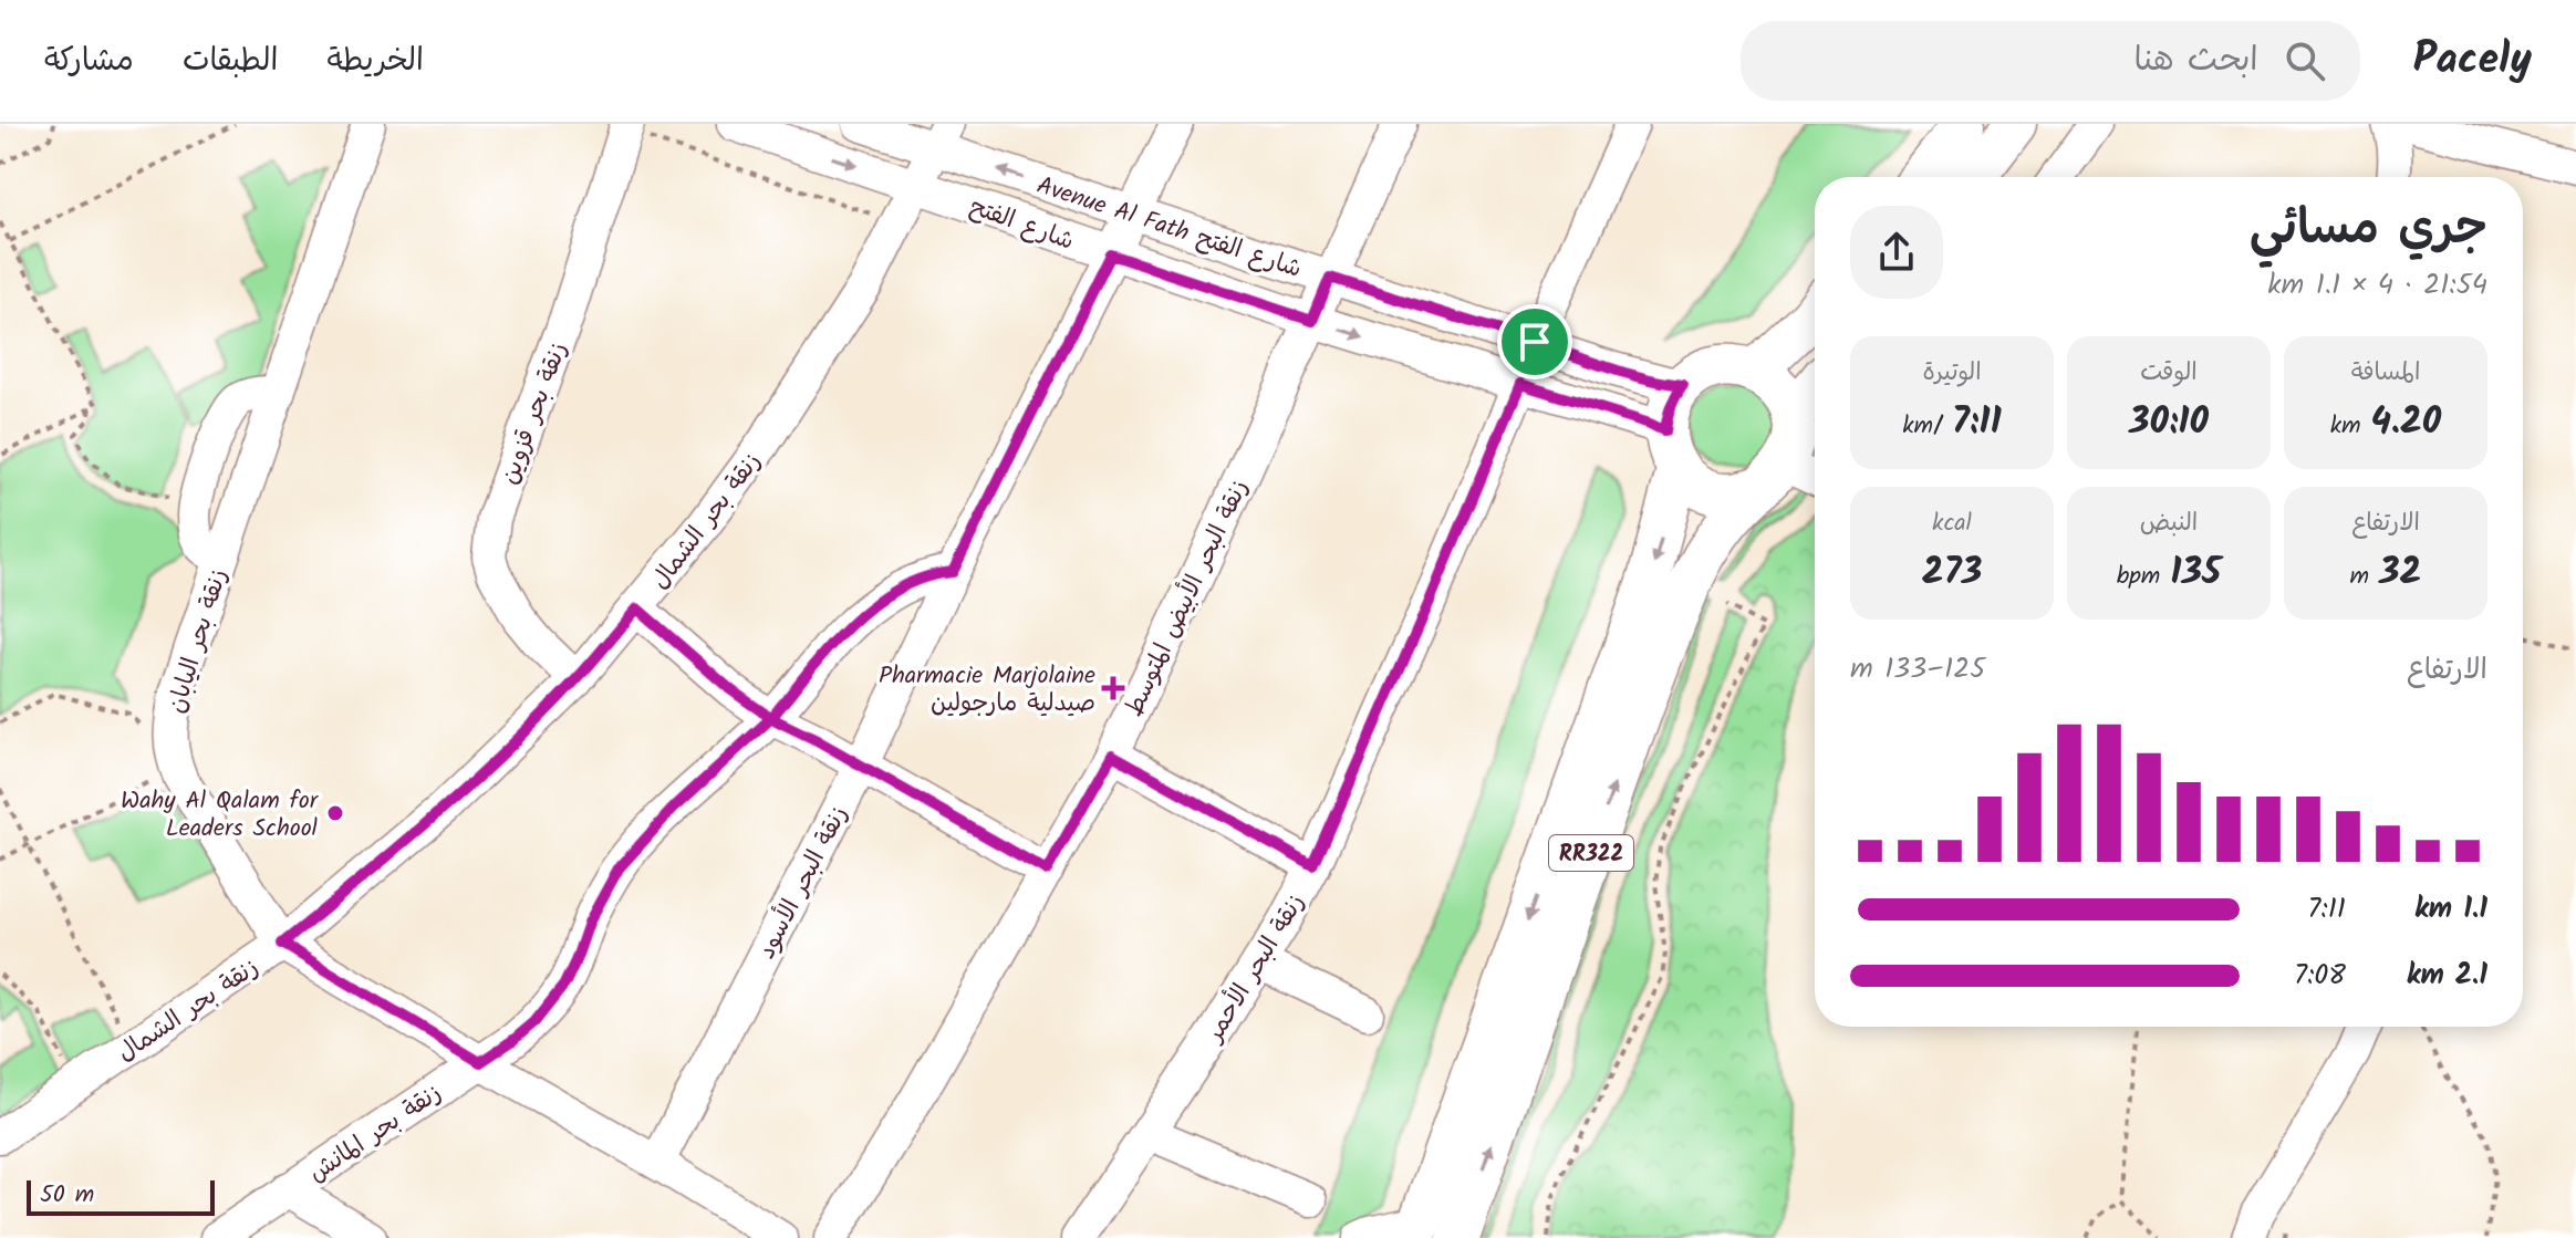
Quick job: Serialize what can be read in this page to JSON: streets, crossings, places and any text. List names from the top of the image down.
{
  "streets": {
    "main road": ["RR322"],
    "street": [
      "شارع الفتح",
      "Avenue Al Fath شارع الفتح",
      "زنقة بحر قزوين",
      "زنقة بحر الشمال",
      "زنقة البحر الأبيض المتوسط",
      "زنقة بحر اليابان",
      "زنقة البحر الأسود",
      "زنقة البحر الأحمر",
      "زنقة بحر المانش"
    ]
  },
  "crossings": [
    ["شارع الفتح", "Avenue Al Fath شارع الفتح"],
    ["شارع الفتح", "زنقة بحر الشمال"],
    ["شارع الفتح", "زنقة البحر الأبيض المتوسط"],
    ["شارع الفتح", "RR322"],
    ["شارع الفتح", "زنقة البحر الأسود"],
    ["شارع الفتح", "زنقة البحر الأحمر"],
    ["Avenue Al Fath شارع الفتح", "زنقة بحر الشمال"],
    ["Avenue Al Fath شارع الفتح", "زنقة البحر الأبيض المتوسط"],
    ["Avenue Al Fath شارع الفتح", "RR322"],
    ["Avenue Al Fath شارع الفتح", "زنقة البحر الأسود"],
    ["زنقة بحر قزوين", "زنقة بحر الشمال"],
    ["زنقة البحر الأسود", "زنقة بحر المانش"]
  ],
  "one_way": ["شارع الفتح"],
  "places": {
    "health": ["Pharmacie Marjolaine صيدلية مارجولين"],
    "other": ["Wahy Al Qalam for Leaders School"]
  },
  "scale_bar": "50 m",
  "page": {
    "header": "Pacely",
    "search": "ابحث هنا",
    "nav": ["الخريطة", "الطبقات", "مشاركة"],
    "heading": ["جري مسائي", "21:54 · 4 × 1.1 km"],
    "stats": [
      ["المسافة", "4.20 km"],
      ["الوقت", "30:10"],
      ["الوتيرة", "7:11 /km"],
      ["الارتفاع", "32 m"],
      ["النبض", "135 bpm"],
      ["kcal", "273"]
    ],
    "chart": ["الارتفاع", "125–133 m"],
    "list": [
      {
        "name": "1.1 km",
        "note": "7:11"
      },
      {
        "name": "2.1 km",
        "note": "7:08"
      }
    ],
    "scale": "50 m"
  }
}
